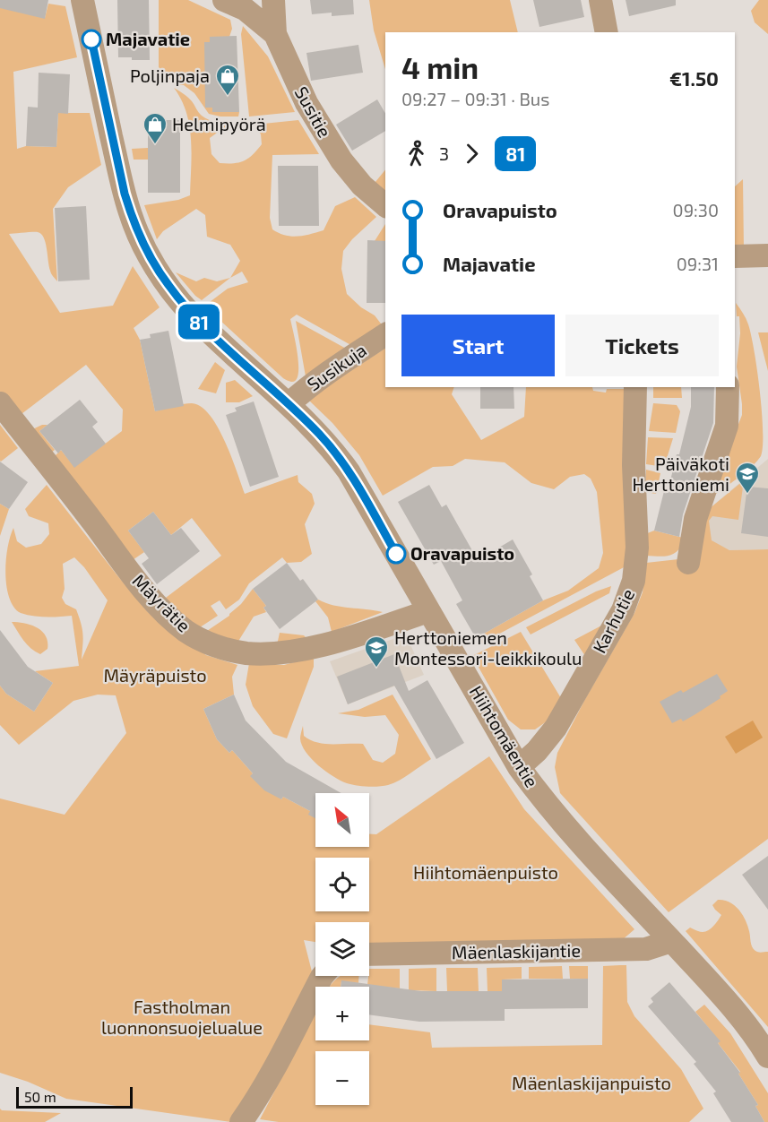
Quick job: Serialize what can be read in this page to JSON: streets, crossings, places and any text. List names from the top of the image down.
{
  "streets": {
    "street": [
      "Susitie",
      "Susikuja",
      "Mäyrätie",
      "Karhutie",
      "Hiihtomäentie",
      "Mäenlaskijantie"
    ]
  },
  "crossings": [
    ["Susikuja", "Hiihtomäentie"],
    ["Mäyrätie", "Hiihtomäentie"],
    ["Karhutie", "Hiihtomäentie"],
    ["Hiihtomäentie", "Mäenlaskijantie"]
  ],
  "parks": [
    "Mäyräpuisto",
    "Hiihtomäenpuisto",
    "Fastholman luonnonsuojelualue",
    "Mäenlaskijanpuisto"
  ],
  "places": {
    "other": ["Majavatie", "Oravapuisto"],
    "shop": ["Poljinpaja", "Helmipyörä"],
    "school or university": ["Päiväkoti Herttoniemi", "Herttoniemen Montessori-leikkikoulu"]
  },
  "lines": ["bus line 81"],
  "scale_bar": "50 m",
  "north": "top left",
  "page": {
    "on_map": "81",
    "heading": ["4 min", "09:27 – 09:31 · Bus", "€1.50"],
    "legs": ["3", "81"],
    "list": [
      {
        "name": "Oravapuisto",
        "value": "09:30"
      },
      {
        "name": "Majavatie",
        "value": "09:31"
      }
    ],
    "buttons": ["Start", "Tickets"],
    "map_buttons": ["+", "−"],
    "scale": "50 m"
  }
}
